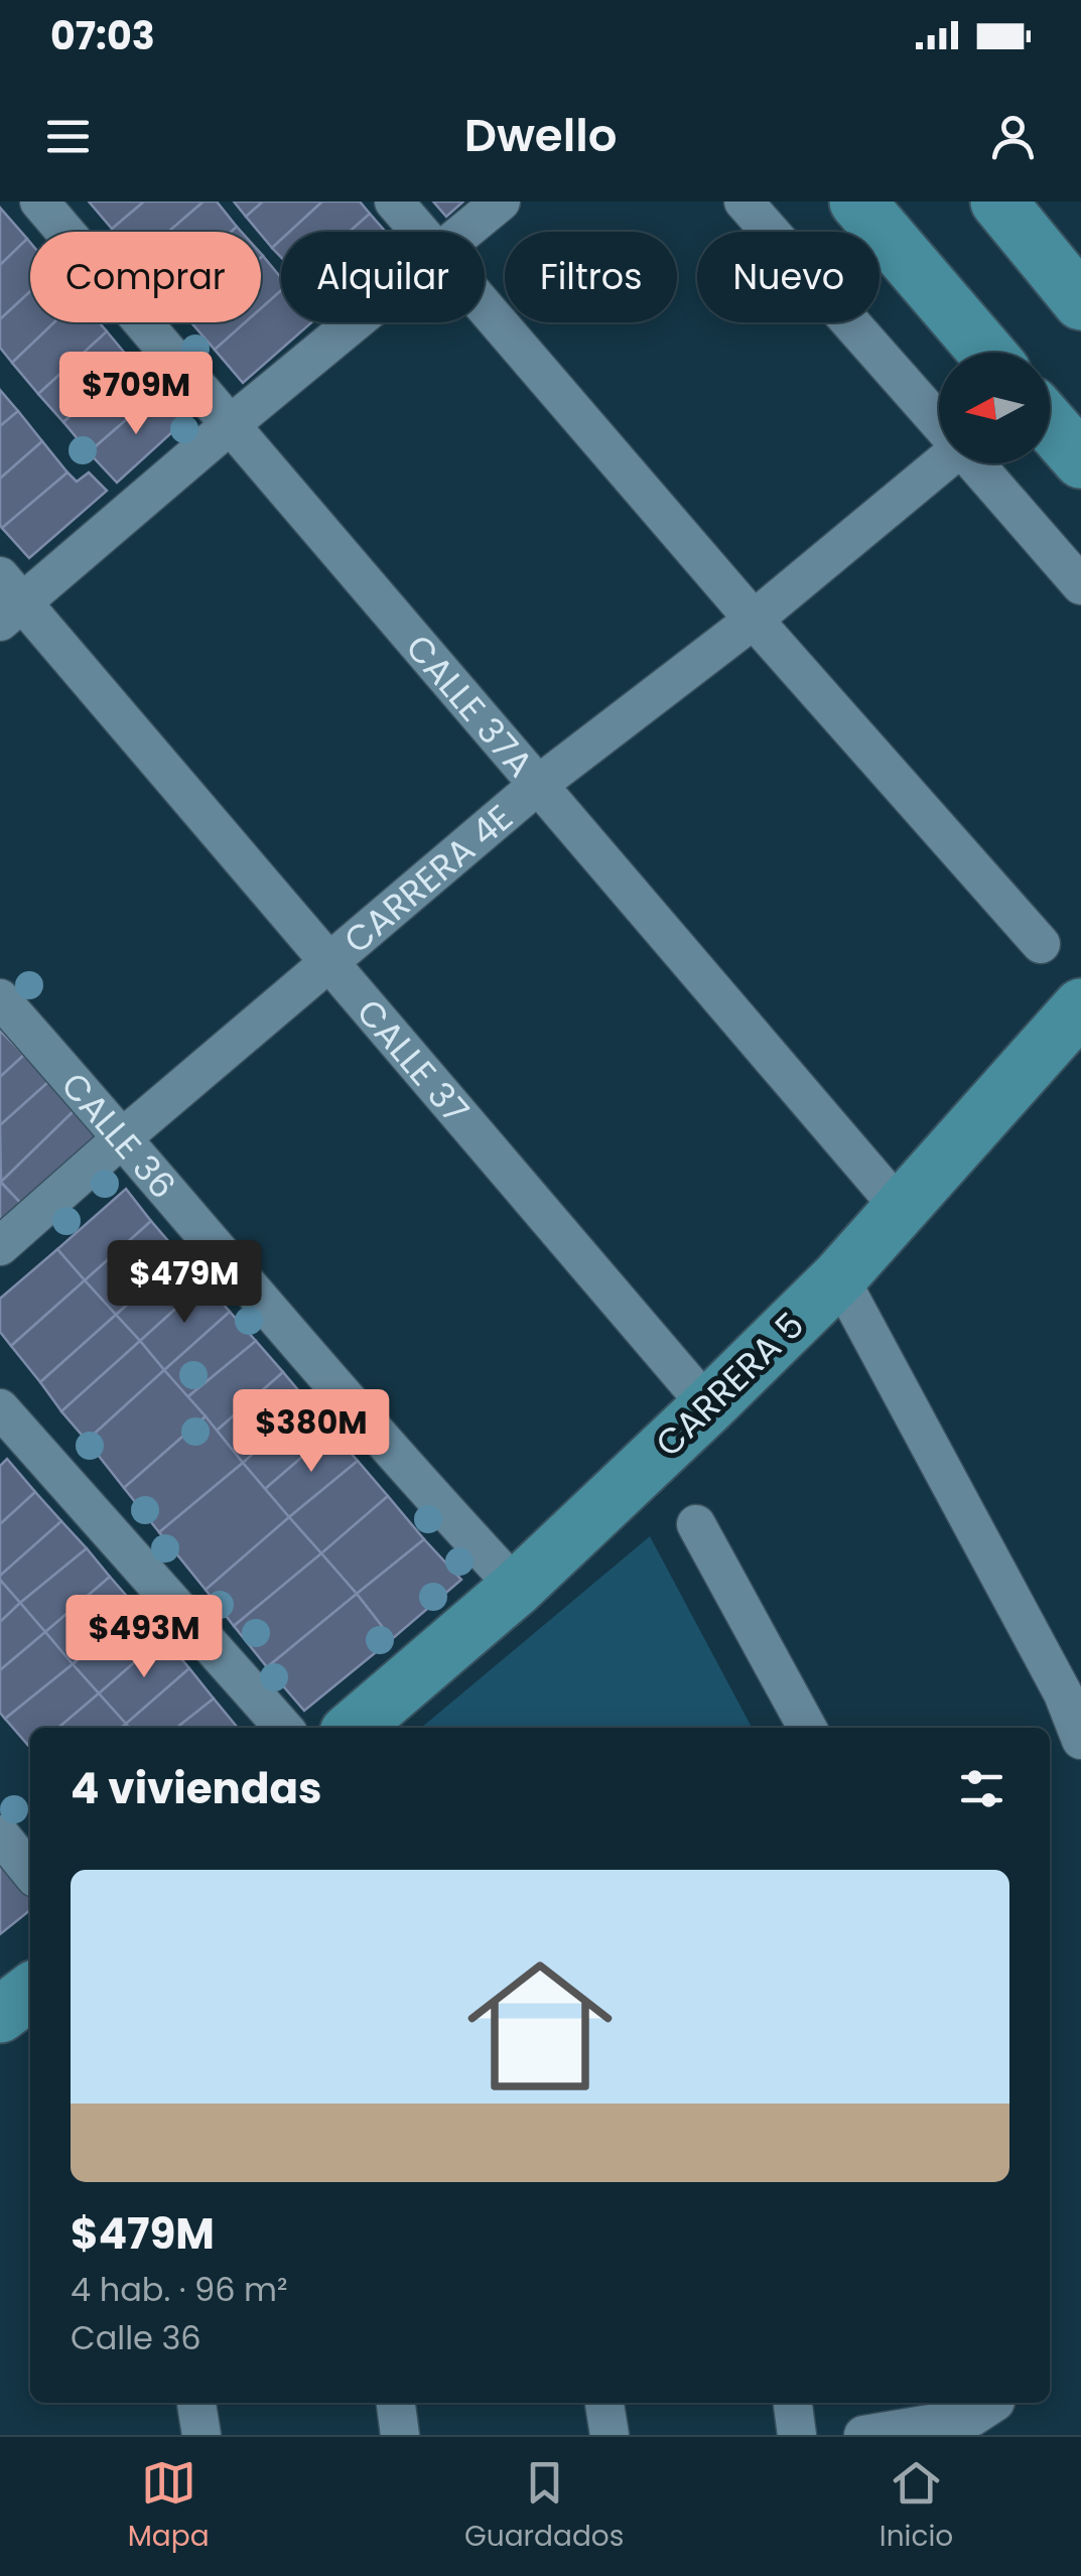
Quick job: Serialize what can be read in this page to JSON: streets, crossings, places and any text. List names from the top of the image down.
{
  "streets": {
    "street": [
      "CALLE 37A",
      "CARRERA 4E",
      "CALLE 37",
      "CALLE 36",
      "CARRERA 5"
    ]
  },
  "crossings": [
    ["CALLE 37A", "CARRERA 4E"],
    ["CALLE 37A", "CARRERA 5"],
    ["CARRERA 4E", "CALLE 37"],
    ["CARRERA 4E", "CALLE 36"],
    ["CALLE 37", "CARRERA 5"],
    ["CALLE 36", "CARRERA 5"]
  ],
  "north": "left",
  "page": {
    "status": "07:03",
    "header": "Dwello",
    "chip": [
      "Comprar",
      "Alquilar",
      "Filtros",
      "Nuevo"
    ],
    "price": [
      "$709M",
      "$479M",
      "$380M",
      "$493M"
    ],
    "heading": "4 viviendas",
    "list": [
      {
        "name": "$479M",
        "note": "4 hab. · 96 m² · Calle 36"
      }
    ],
    "tabs": ["Mapa", "Guardados", "Inicio"]
  }
}
